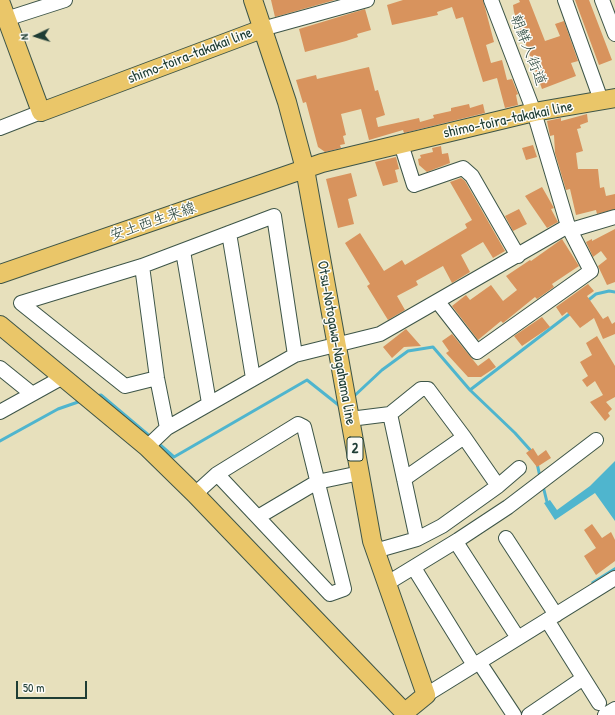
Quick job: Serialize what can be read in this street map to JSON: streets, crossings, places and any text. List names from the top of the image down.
{
  "streets": {
    "main road": [
      "shimo-toira-takakai line",
      "安土西生来線",
      "Otsu-Notogawa-Nagahama line",
      "2"
    ],
    "street": ["朝鮮人街道"]
  },
  "crossings": [
    ["朝鮮人街道", "shimo-toira-takakai line"],
    ["shimo-toira-takakai line", "安土西生来線"],
    ["shimo-toira-takakai line", "Otsu-Notogawa-Nagahama line"],
    ["安土西生来線", "Otsu-Notogawa-Nagahama line"]
  ],
  "scale_bar": "50 m",
  "north": "left"
}
